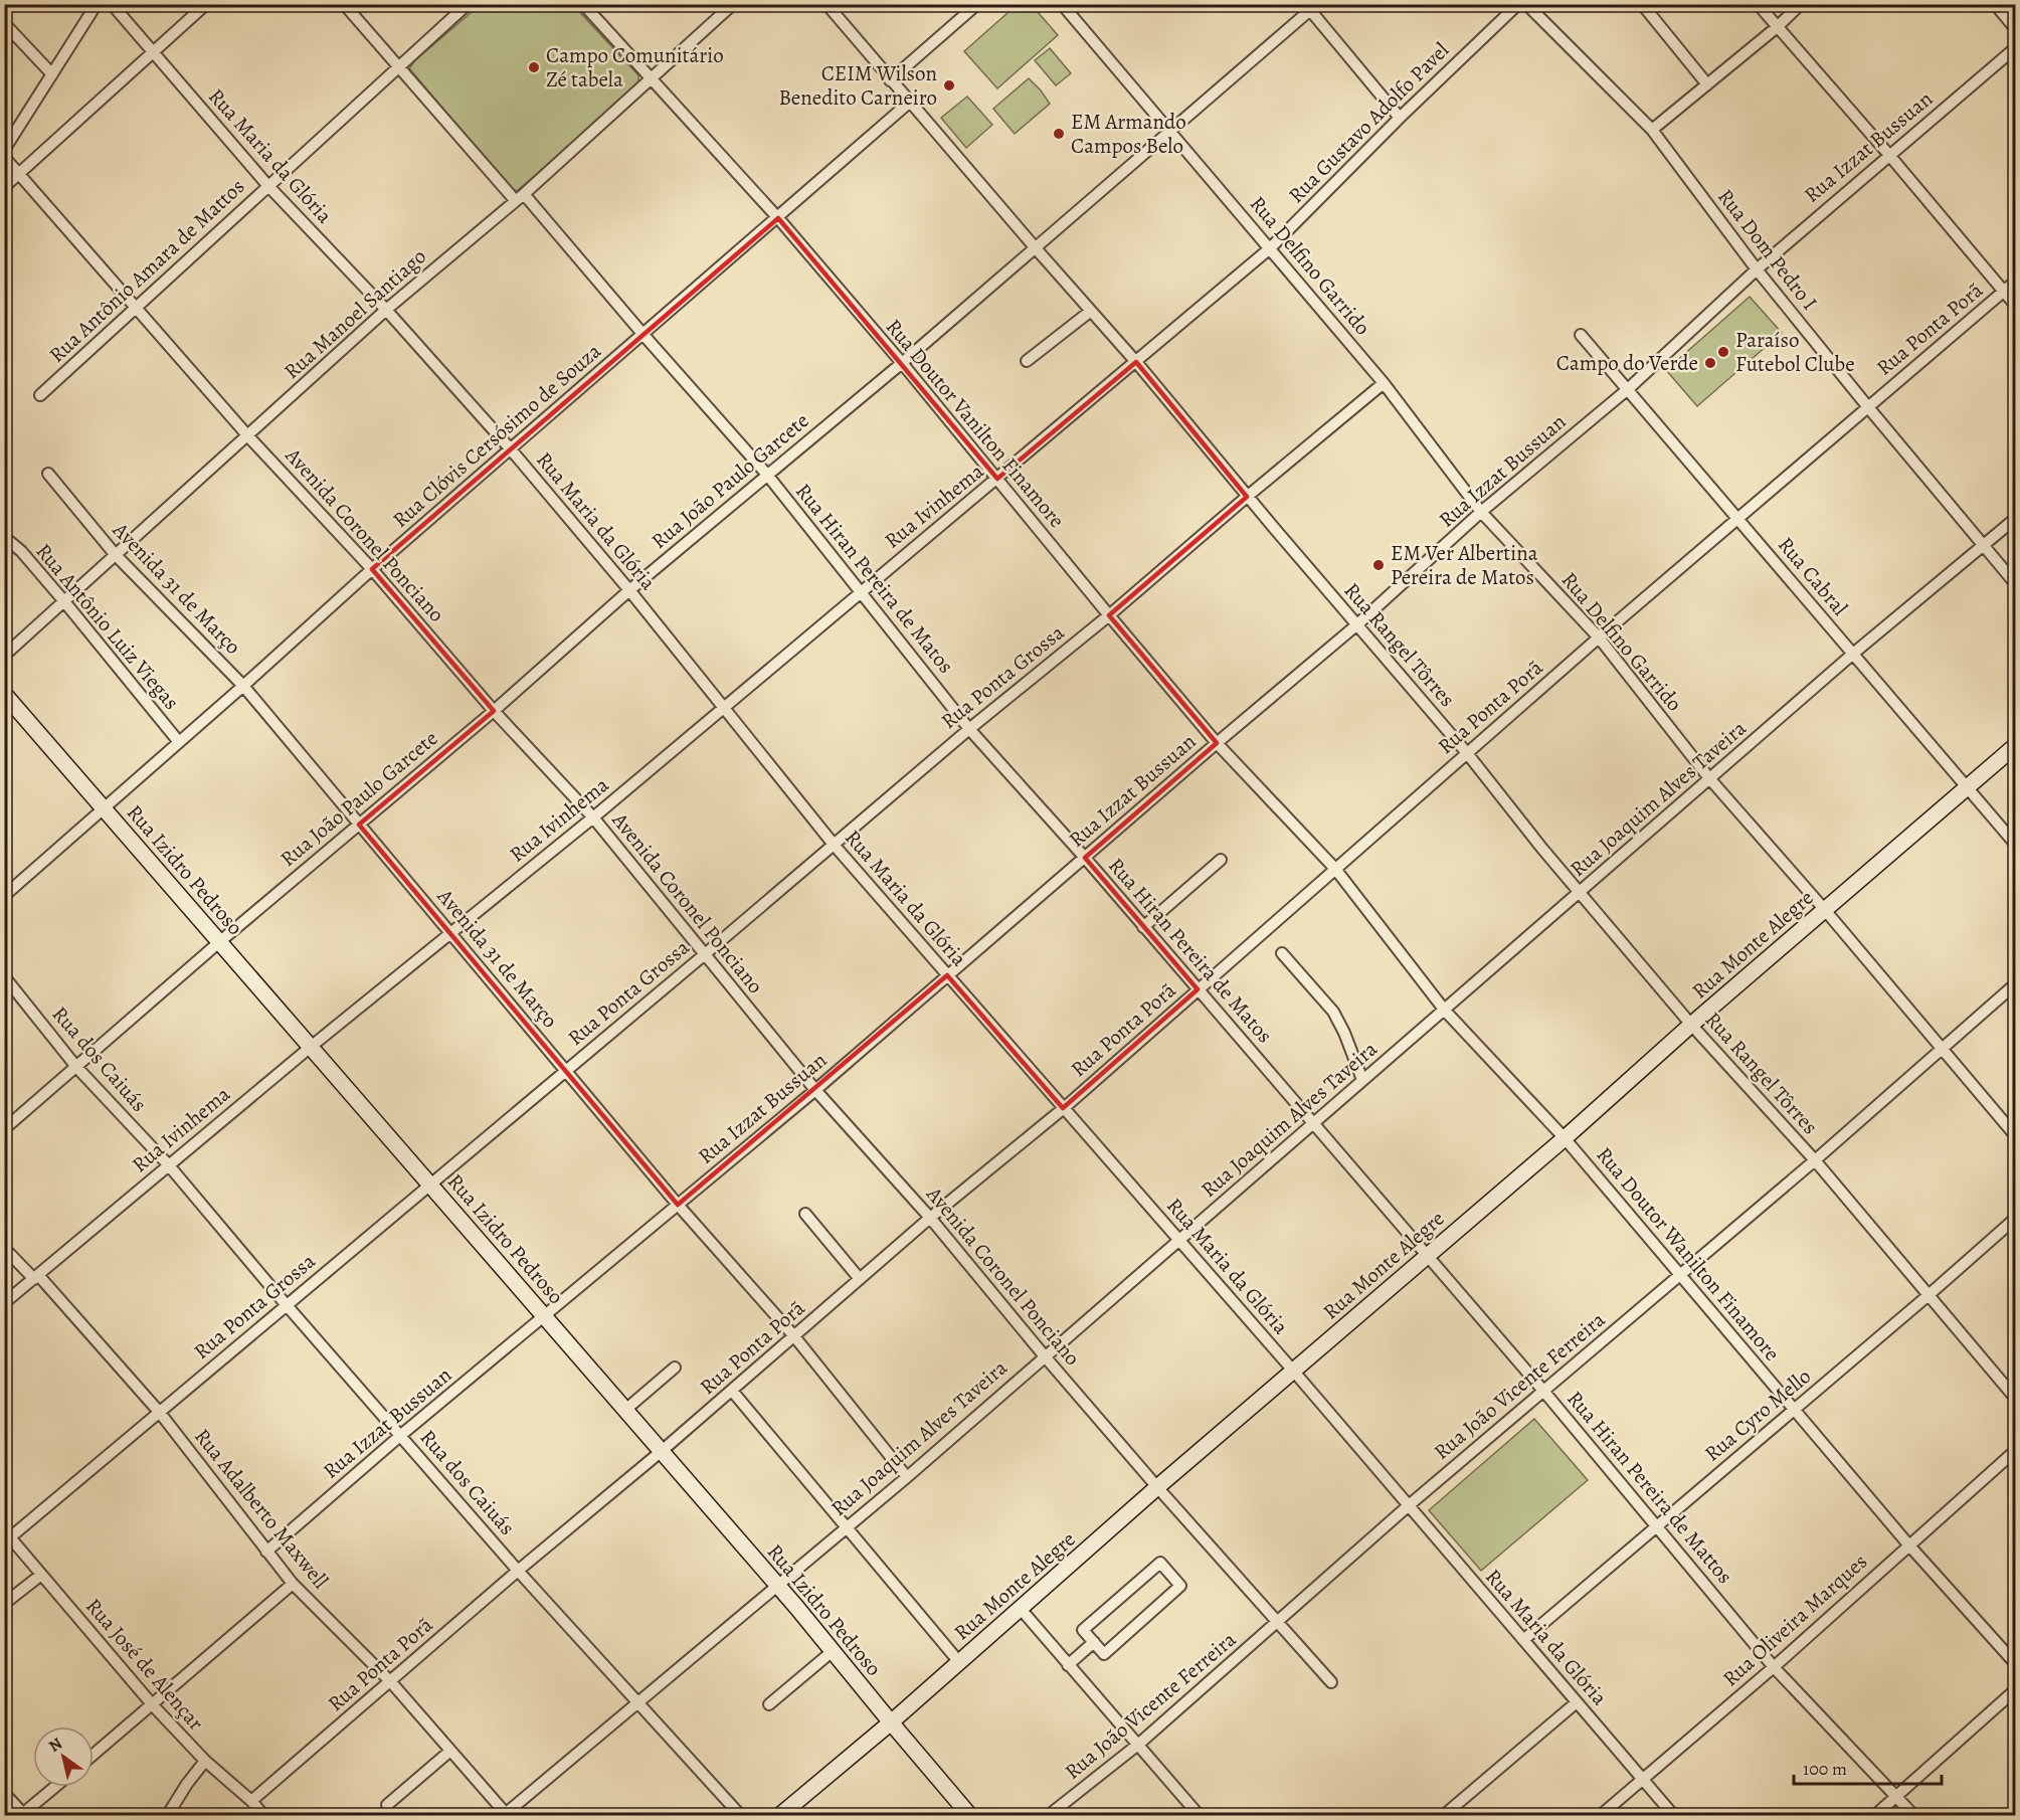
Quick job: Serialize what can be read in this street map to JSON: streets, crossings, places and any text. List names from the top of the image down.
{
  "streets": {
    "street": [
      "Rua Gustavo Adolfo Pavel",
      "Rua Izzat Bussuan",
      "Rua Maria da Glória",
      "Rua Dom Pedro I",
      "Rua Delfino Garrido",
      "Rua Antônio Amara de Mattos",
      "Rua Manoel Santiago",
      "Rua Ponta Porã",
      "Rua Doutor Vanilton Finamore",
      "Rua Clóvis Cersósimo de Souza",
      "Rua João Paulo Garcete",
      "Rua Ivinhema",
      "Avenida Coronel Ponciano",
      "Rua Cabral",
      "Rua Hiran Pereira de Matos",
      "Avenida 31 de Março",
      "Rua Antônio Luiz Viegas",
      "Rua Rangel Tôrres",
      "Rua Ponta Grossa",
      "Rua Joaquim Alves Taveira",
      "Rua Izidro Pedroso",
      "Rua Monte Alegre",
      "Rua dos Caiuás",
      "Rua Doutor Wanilton Finamore",
      "Rua João Vicente Ferreira",
      "Rua Cyro Mello",
      "Rua Hiran Pereira de Mattos",
      "Rua Adalberto Maxwell",
      "Rua Oliveira Marques",
      "Rua José de Alençar"
    ]
  },
  "crossings": [
    ["Rua Gustavo Adolfo Pavel", "Rua Delfino Garrido"],
    ["Rua Gustavo Adolfo Pavel", "Rua Ivinhema"],
    ["Rua Gustavo Adolfo Pavel", "Rua Rangel Tôrres"],
    ["Rua Izzat Bussuan", "Rua Maria da Glória"],
    ["Rua Izzat Bussuan", "Rua Dom Pedro I"],
    ["Rua Izzat Bussuan", "Rua Delfino Garrido"],
    ["Rua Izzat Bussuan", "Rua Doutor Vanilton Finamore"],
    ["Rua Izzat Bussuan", "Avenida Coronel Ponciano"],
    ["Rua Izzat Bussuan", "Rua Cabral"],
    ["Rua Izzat Bussuan", "Rua Hiran Pereira de Matos"],
    ["Rua Izzat Bussuan", "Avenida 31 de Março"],
    ["Rua Izzat Bussuan", "Rua Rangel Tôrres"],
    ["Rua Izzat Bussuan", "Rua Izidro Pedroso"],
    ["Rua Izzat Bussuan", "Rua dos Caiuás"],
    ["Rua Izzat Bussuan", "Rua Adalberto Maxwell"],
    ["Rua Maria da Glória", "Rua Antônio Amara de Mattos"],
    ["Rua Maria da Glória", "Rua Manoel Santiago"],
    ["Rua Maria da Glória", "Rua Ponta Porã"],
    ["Rua Maria da Glória", "Rua Clóvis Cersósimo de Souza"],
    ["Rua Maria da Glória", "Rua João Paulo Garcete"],
    ["Rua Maria da Glória", "Rua Ivinhema"],
    ["Rua Maria da Glória", "Rua Ponta Grossa"],
    ["Rua Maria da Glória", "Rua Joaquim Alves Taveira"],
    ["Rua Maria da Glória", "Rua Monte Alegre"],
    ["Rua Maria da Glória", "Rua João Vicente Ferreira"],
    ["Rua Maria da Glória", "Rua Cyro Mello"],
    ["Rua Maria da Glória", "Rua Oliveira Marques"],
    ["Rua Dom Pedro I", "Rua Ponta Porã"],
    ["Rua Dom Pedro I", "Rua Joaquim Alves Taveira"],
    ["Rua Delfino Garrido", "Rua Ponta Porã"],
    ["Rua Delfino Garrido", "Rua João Paulo Garcete"],
    ["Rua Delfino Garrido", "Rua Ponta Grossa"],
    ["Rua Delfino Garrido", "Rua Joaquim Alves Taveira"],
    ["Rua Delfino Garrido", "Rua Monte Alegre"],
    ["Rua Delfino Garrido", "Rua João Vicente Ferreira"],
    ["Rua Antônio Amara de Mattos", "Avenida Coronel Ponciano"],
    ["Rua Antônio Amara de Mattos", "Rua Hiran Pereira de Matos"],
    ["Rua Manoel Santiago", "Rua Doutor Vanilton Finamore"],
    ["Rua Manoel Santiago", "Avenida Coronel Ponciano"],
    ["Rua Manoel Santiago", "Rua Hiran Pereira de Matos"],
    ["Rua Manoel Santiago", "Avenida 31 de Março"],
    ["Rua Manoel Santiago", "Rua Antônio Luiz Viegas"],
    ["Rua Ponta Porã", "Rua Doutor Vanilton Finamore"],
    ["Rua Ponta Porã", "Avenida Coronel Ponciano"],
    ["Rua Ponta Porã", "Rua Cabral"],
    ["Rua Ponta Porã", "Rua Hiran Pereira de Matos"],
    ["Rua Ponta Porã", "Avenida 31 de Março"],
    ["Rua Ponta Porã", "Rua Rangel Tôrres"],
    ["Rua Ponta Porã", "Rua Izidro Pedroso"],
    ["Rua Ponta Porã", "Rua dos Caiuás"],
    ["Rua Ponta Porã", "Rua Doutor Wanilton Finamore"],
    ["Rua Ponta Porã", "Rua Adalberto Maxwell"],
    ["Rua Ponta Porã", "Rua José de Alençar"],
    ["Rua Doutor Vanilton Finamore", "Rua Clóvis Cersósimo de Souza"],
    ["Rua Doutor Vanilton Finamore", "Rua João Paulo Garcete"],
    ["Rua Doutor Vanilton Finamore", "Rua Ivinhema"],
    ["Rua Doutor Vanilton Finamore", "Rua Ponta Grossa"],
    ["Rua Doutor Vanilton Finamore", "Rua Doutor Wanilton Finamore"],
    ["Rua Clóvis Cersósimo de Souza", "Avenida Coronel Ponciano"],
    ["Rua Clóvis Cersósimo de Souza", "Rua Hiran Pereira de Matos"],
    ["Rua Clóvis Cersósimo de Souza", "Avenida 31 de Março"],
    ["Rua Clóvis Cersósimo de Souza", "Rua Antônio Luiz Viegas"],
    ["Rua Clóvis Cersósimo de Souza", "Rua Rangel Tôrres"],
    ["Rua Clóvis Cersósimo de Souza", "Rua Izidro Pedroso"],
    ["Rua João Paulo Garcete", "Avenida Coronel Ponciano"],
    ["Rua João Paulo Garcete", "Rua Hiran Pereira de Matos"],
    ["Rua João Paulo Garcete", "Avenida 31 de Março"],
    ["Rua João Paulo Garcete", "Rua Rangel Tôrres"],
    ["Rua João Paulo Garcete", "Rua Izidro Pedroso"],
    ["Rua João Paulo Garcete", "Rua dos Caiuás"],
    ["Rua Ivinhema", "Avenida Coronel Ponciano"],
    ["Rua Ivinhema", "Rua Hiran Pereira de Matos"],
    ["Rua Ivinhema", "Avenida 31 de Março"],
    ["Rua Ivinhema", "Rua Rangel Tôrres"],
    ["Rua Ivinhema", "Rua Izidro Pedroso"],
    ["Rua Ivinhema", "Rua dos Caiuás"],
    ["Rua Ivinhema", "Rua Adalberto Maxwell"],
    ["Avenida Coronel Ponciano", "Rua Ponta Grossa"],
    ["Avenida Coronel Ponciano", "Rua Joaquim Alves Taveira"],
    ["Avenida Coronel Ponciano", "Rua Monte Alegre"],
    ["Avenida Coronel Ponciano", "Rua João Vicente Ferreira"],
    ["Rua Cabral", "Rua Joaquim Alves Taveira"],
    ["Rua Cabral", "Rua Monte Alegre"],
    ["Rua Hiran Pereira de Matos", "Rua Ponta Grossa"],
    ["Rua Hiran Pereira de Matos", "Rua Joaquim Alves Taveira"],
    ["Rua Hiran Pereira de Matos", "Rua Hiran Pereira de Mattos"],
    ["Avenida 31 de Março", "Rua Ponta Grossa"],
    ["Avenida 31 de Março", "Rua Joaquim Alves Taveira"],
    ["Rua Rangel Tôrres", "Rua Ponta Grossa"],
    ["Rua Rangel Tôrres", "Rua Joaquim Alves Taveira"],
    ["Rua Rangel Tôrres", "Rua Monte Alegre"],
    ["Rua Rangel Tôrres", "Rua João Vicente Ferreira"],
    ["Rua Rangel Tôrres", "Rua Cyro Mello"],
    ["Rua Ponta Grossa", "Rua Izidro Pedroso"],
    ["Rua Ponta Grossa", "Rua dos Caiuás"],
    ["Rua Ponta Grossa", "Rua Adalberto Maxwell"],
    ["Rua Ponta Grossa", "Rua José de Alençar"],
    ["Rua Joaquim Alves Taveira", "Rua Izidro Pedroso"],
    ["Rua Joaquim Alves Taveira", "Rua dos Caiuás"],
    ["Rua Joaquim Alves Taveira", "Rua Doutor Wanilton Finamore"],
    ["Rua Joaquim Alves Taveira", "Rua Hiran Pereira de Mattos"],
    ["Rua Joaquim Alves Taveira", "Rua Adalberto Maxwell"],
    ["Rua Izidro Pedroso", "Rua Monte Alegre"],
    ["Rua Monte Alegre", "Rua Doutor Wanilton Finamore"],
    ["Rua Monte Alegre", "Rua Hiran Pereira de Mattos"],
    ["Rua Doutor Wanilton Finamore", "Rua João Vicente Ferreira"],
    ["Rua Doutor Wanilton Finamore", "Rua Cyro Mello"],
    ["Rua Doutor Wanilton Finamore", "Rua Oliveira Marques"],
    ["Rua João Vicente Ferreira", "Rua Hiran Pereira de Mattos"],
    ["Rua Cyro Mello", "Rua Hiran Pereira de Mattos"],
    ["Rua Hiran Pereira de Mattos", "Rua Oliveira Marques"]
  ],
  "places": [
    "Campo Comunitário Zé tabela",
    "CEIM Wilson Benedito Carneiro",
    "EM Armando Campos Belo",
    "Paraíso Futebol Clube",
    "Campo do Verde",
    "EM Ver Albertina Pereira de Matos"
  ],
  "scale_bar": "100 m",
  "north": "top left"
}
